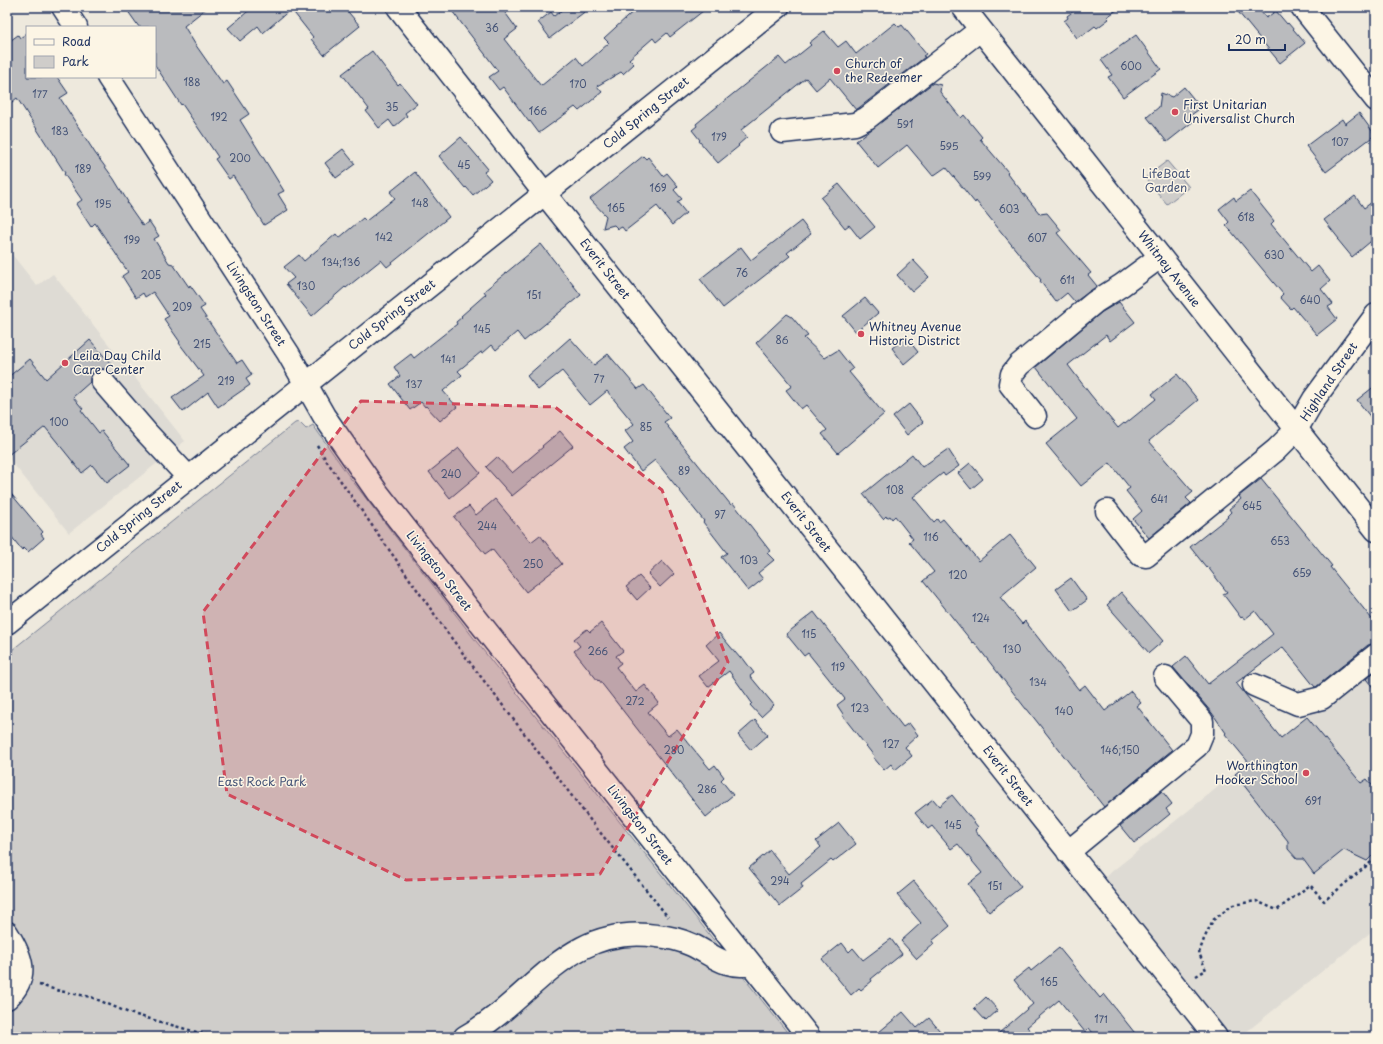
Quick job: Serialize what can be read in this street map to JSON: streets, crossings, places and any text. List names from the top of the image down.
{
  "streets": {
    "street": [
      "Cold Spring Street",
      "Everit Street",
      "Whitney Avenue",
      "Livingston Street",
      "Highland Street"
    ]
  },
  "crossings": [
    ["Cold Spring Street", "Everit Street"],
    ["Cold Spring Street", "Livingston Street"],
    ["Whitney Avenue", "Highland Street"]
  ],
  "parks": ["LifeBoat Garden", "East Rock Park"],
  "places": [
    "Church of the Redeemer",
    "First Unitarian Universalist Church",
    "Whitney Avenue Historic District",
    "Leila Day Child Care Center",
    "Worthington Hooker School"
  ],
  "house_numbers": [
    "36",
    "600",
    "188",
    "170",
    "177",
    "35",
    "166",
    "192",
    "591",
    "183",
    "179",
    "107",
    "595",
    "200",
    "45",
    "189",
    "599",
    "169",
    "148",
    "195",
    "165",
    "603",
    "618",
    "142",
    "607",
    "199",
    "630",
    "134;136",
    "76",
    "205",
    "611",
    "130",
    "151",
    "640",
    "209",
    "145",
    "86",
    "215",
    "141",
    "77",
    "219",
    "137",
    "100",
    "85",
    "89",
    "240",
    "108",
    "641",
    "645",
    "97",
    "244",
    "116",
    "653",
    "103",
    "250",
    "659",
    "120",
    "124",
    "115",
    "130",
    "266",
    "119",
    "134",
    "272",
    "123",
    "140",
    "127",
    "280",
    "146;150",
    "286",
    "691",
    "145",
    "294",
    "151",
    "165",
    "171"
  ],
  "legend": ["Road", "Park"],
  "scale_bar": "20 m"
}
